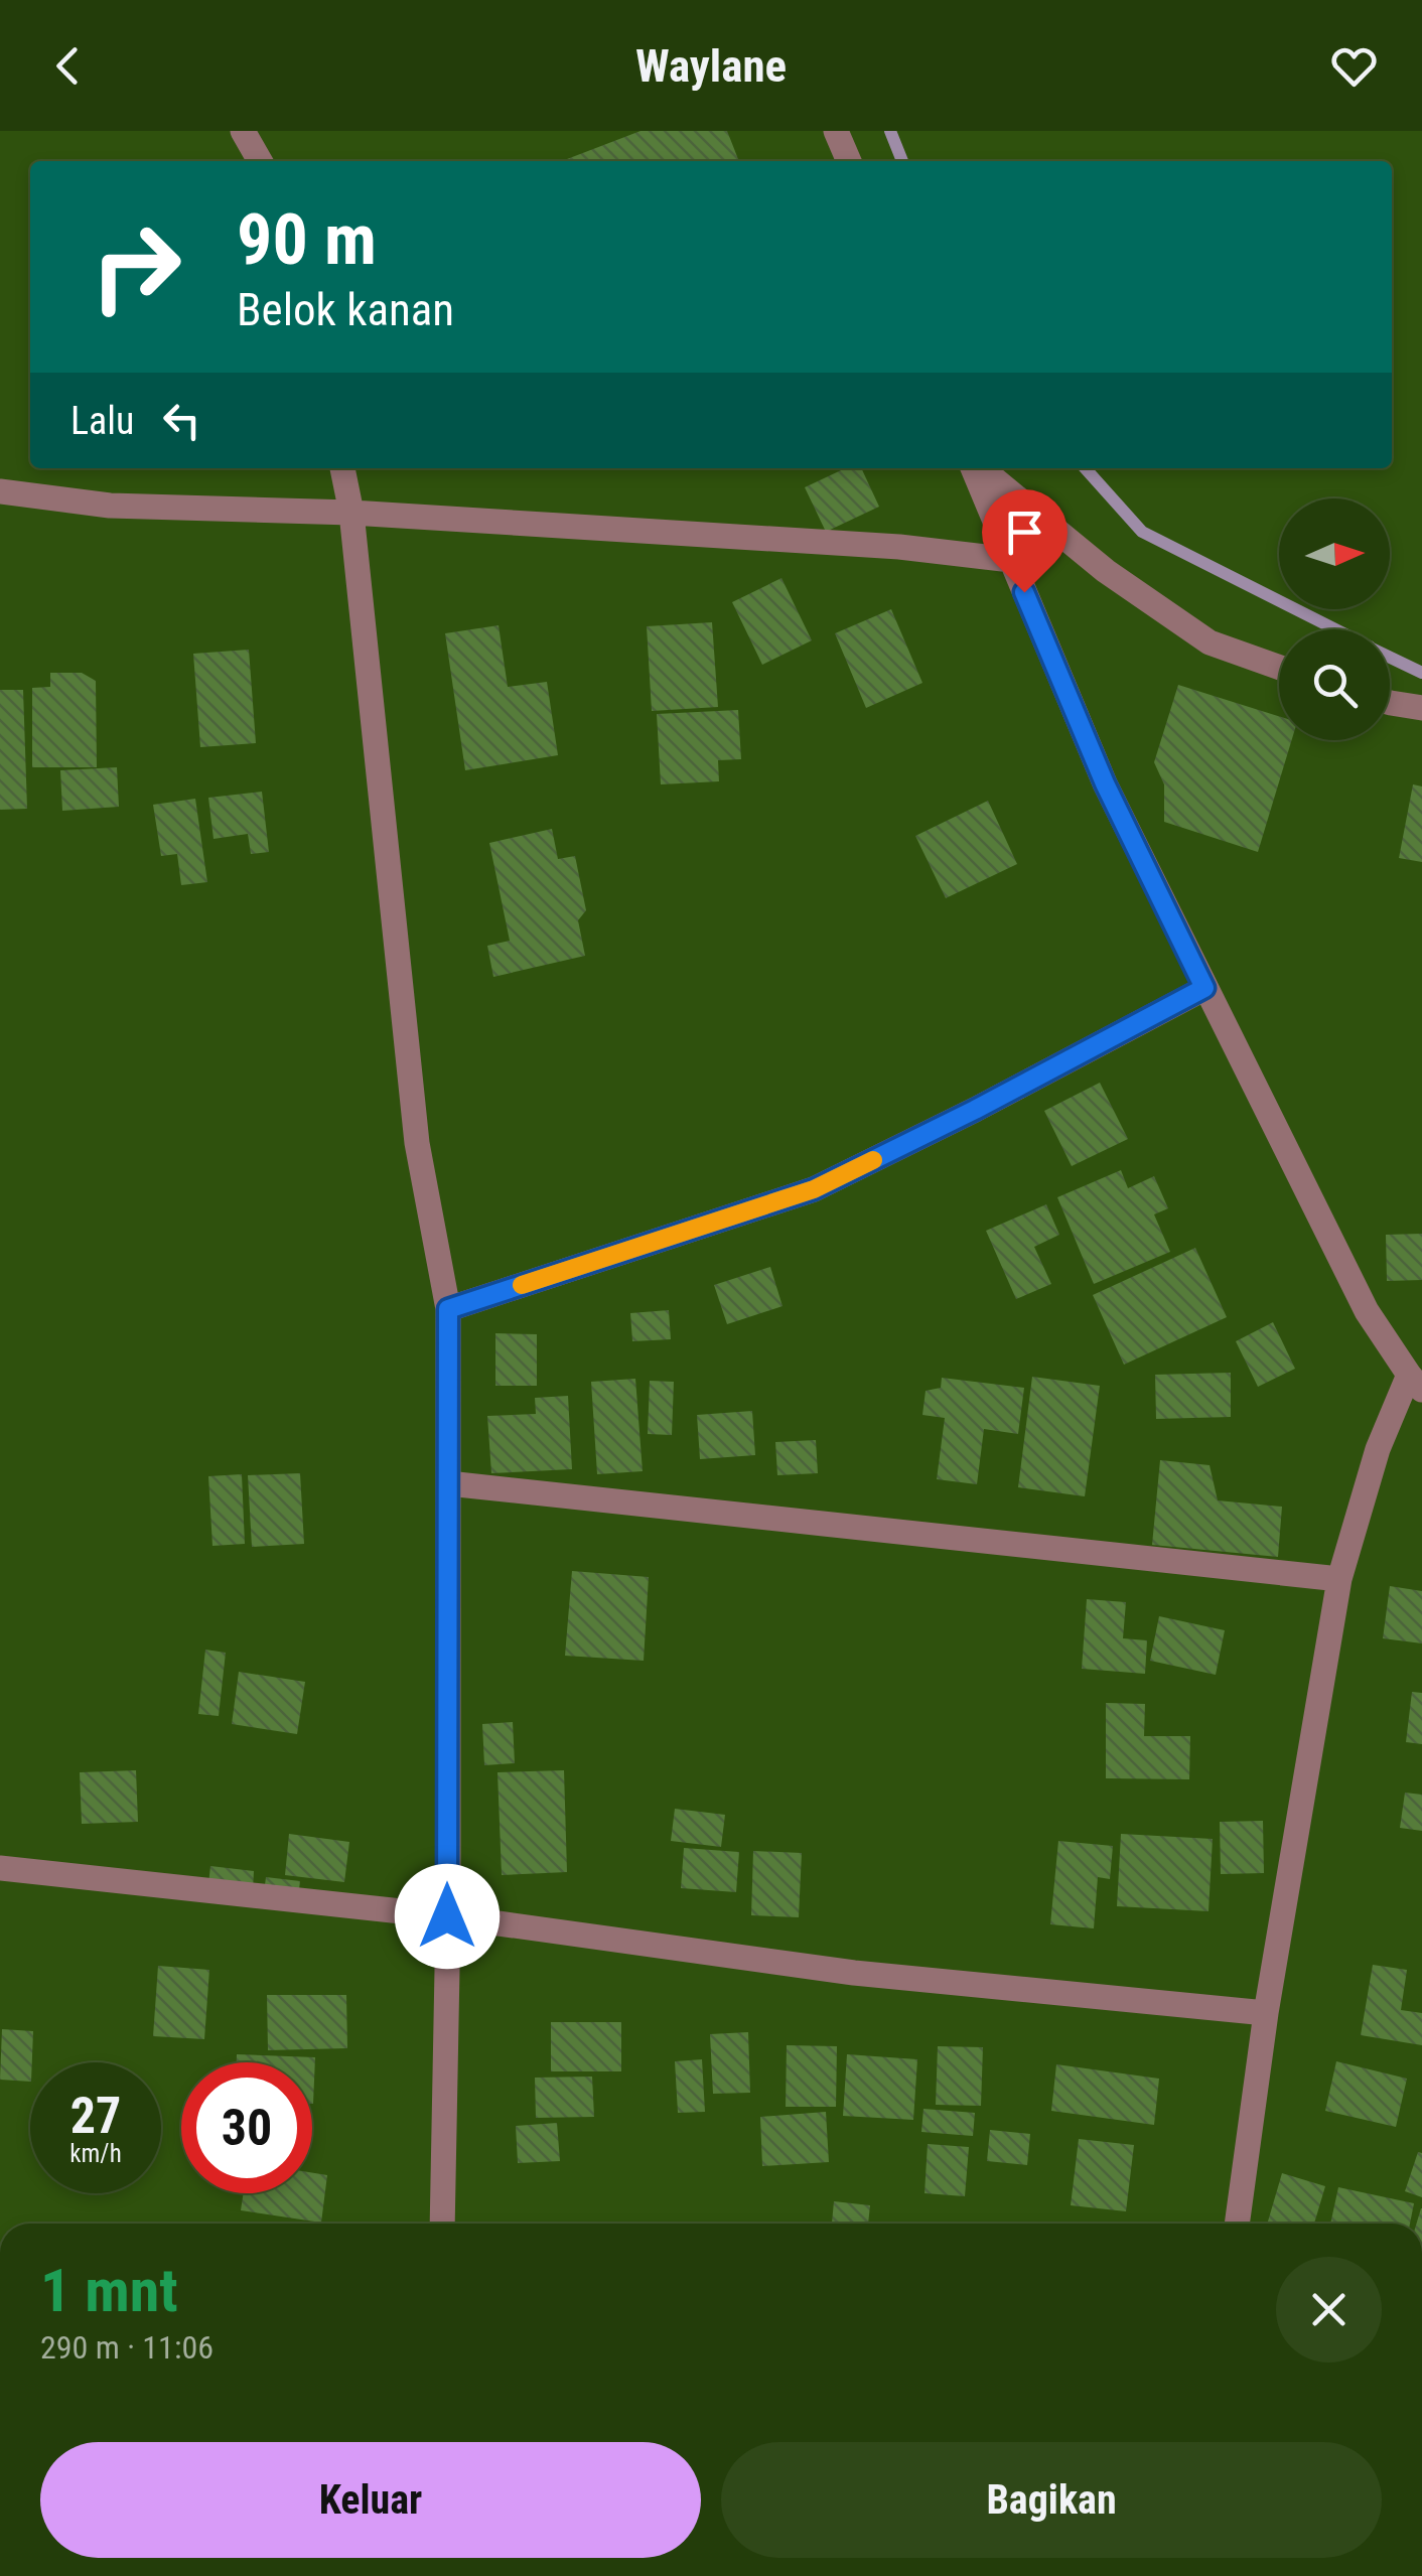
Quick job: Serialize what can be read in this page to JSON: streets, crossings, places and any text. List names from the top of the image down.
{
  "north": "right",
  "page": {
    "header": "Waylane",
    "turn": ["90 m", "Belok kanan"],
    "then": "Lalu",
    "speed": "27 km/h",
    "limit": "30",
    "heading": ["1 mnt", "290 m · 11:06"],
    "buttons": ["Keluar", "Bagikan"]
  }
}
